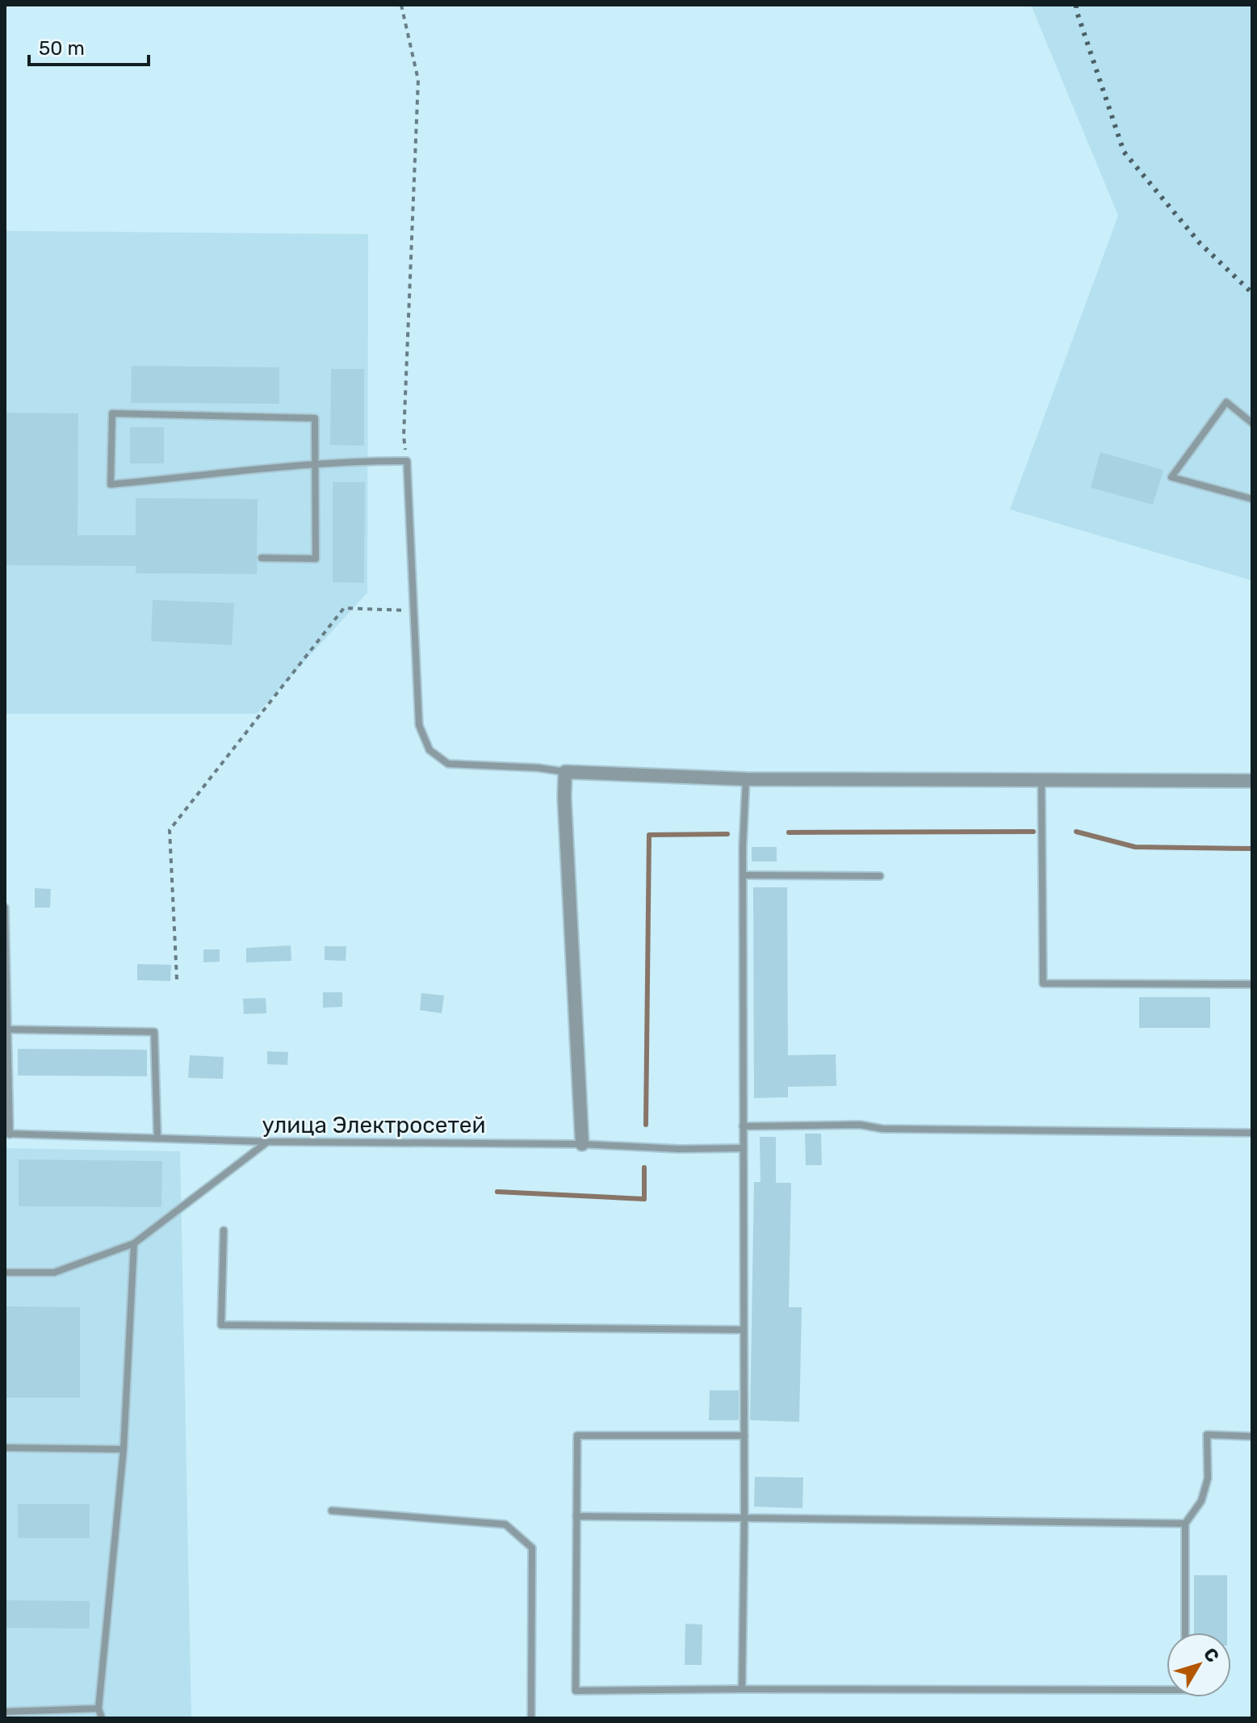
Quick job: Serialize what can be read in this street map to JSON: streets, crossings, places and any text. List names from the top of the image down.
{
  "streets": {
    "lane": ["улица Электросетей"]
  },
  "scale_bar": "50 m",
  "north": "top right"
}
